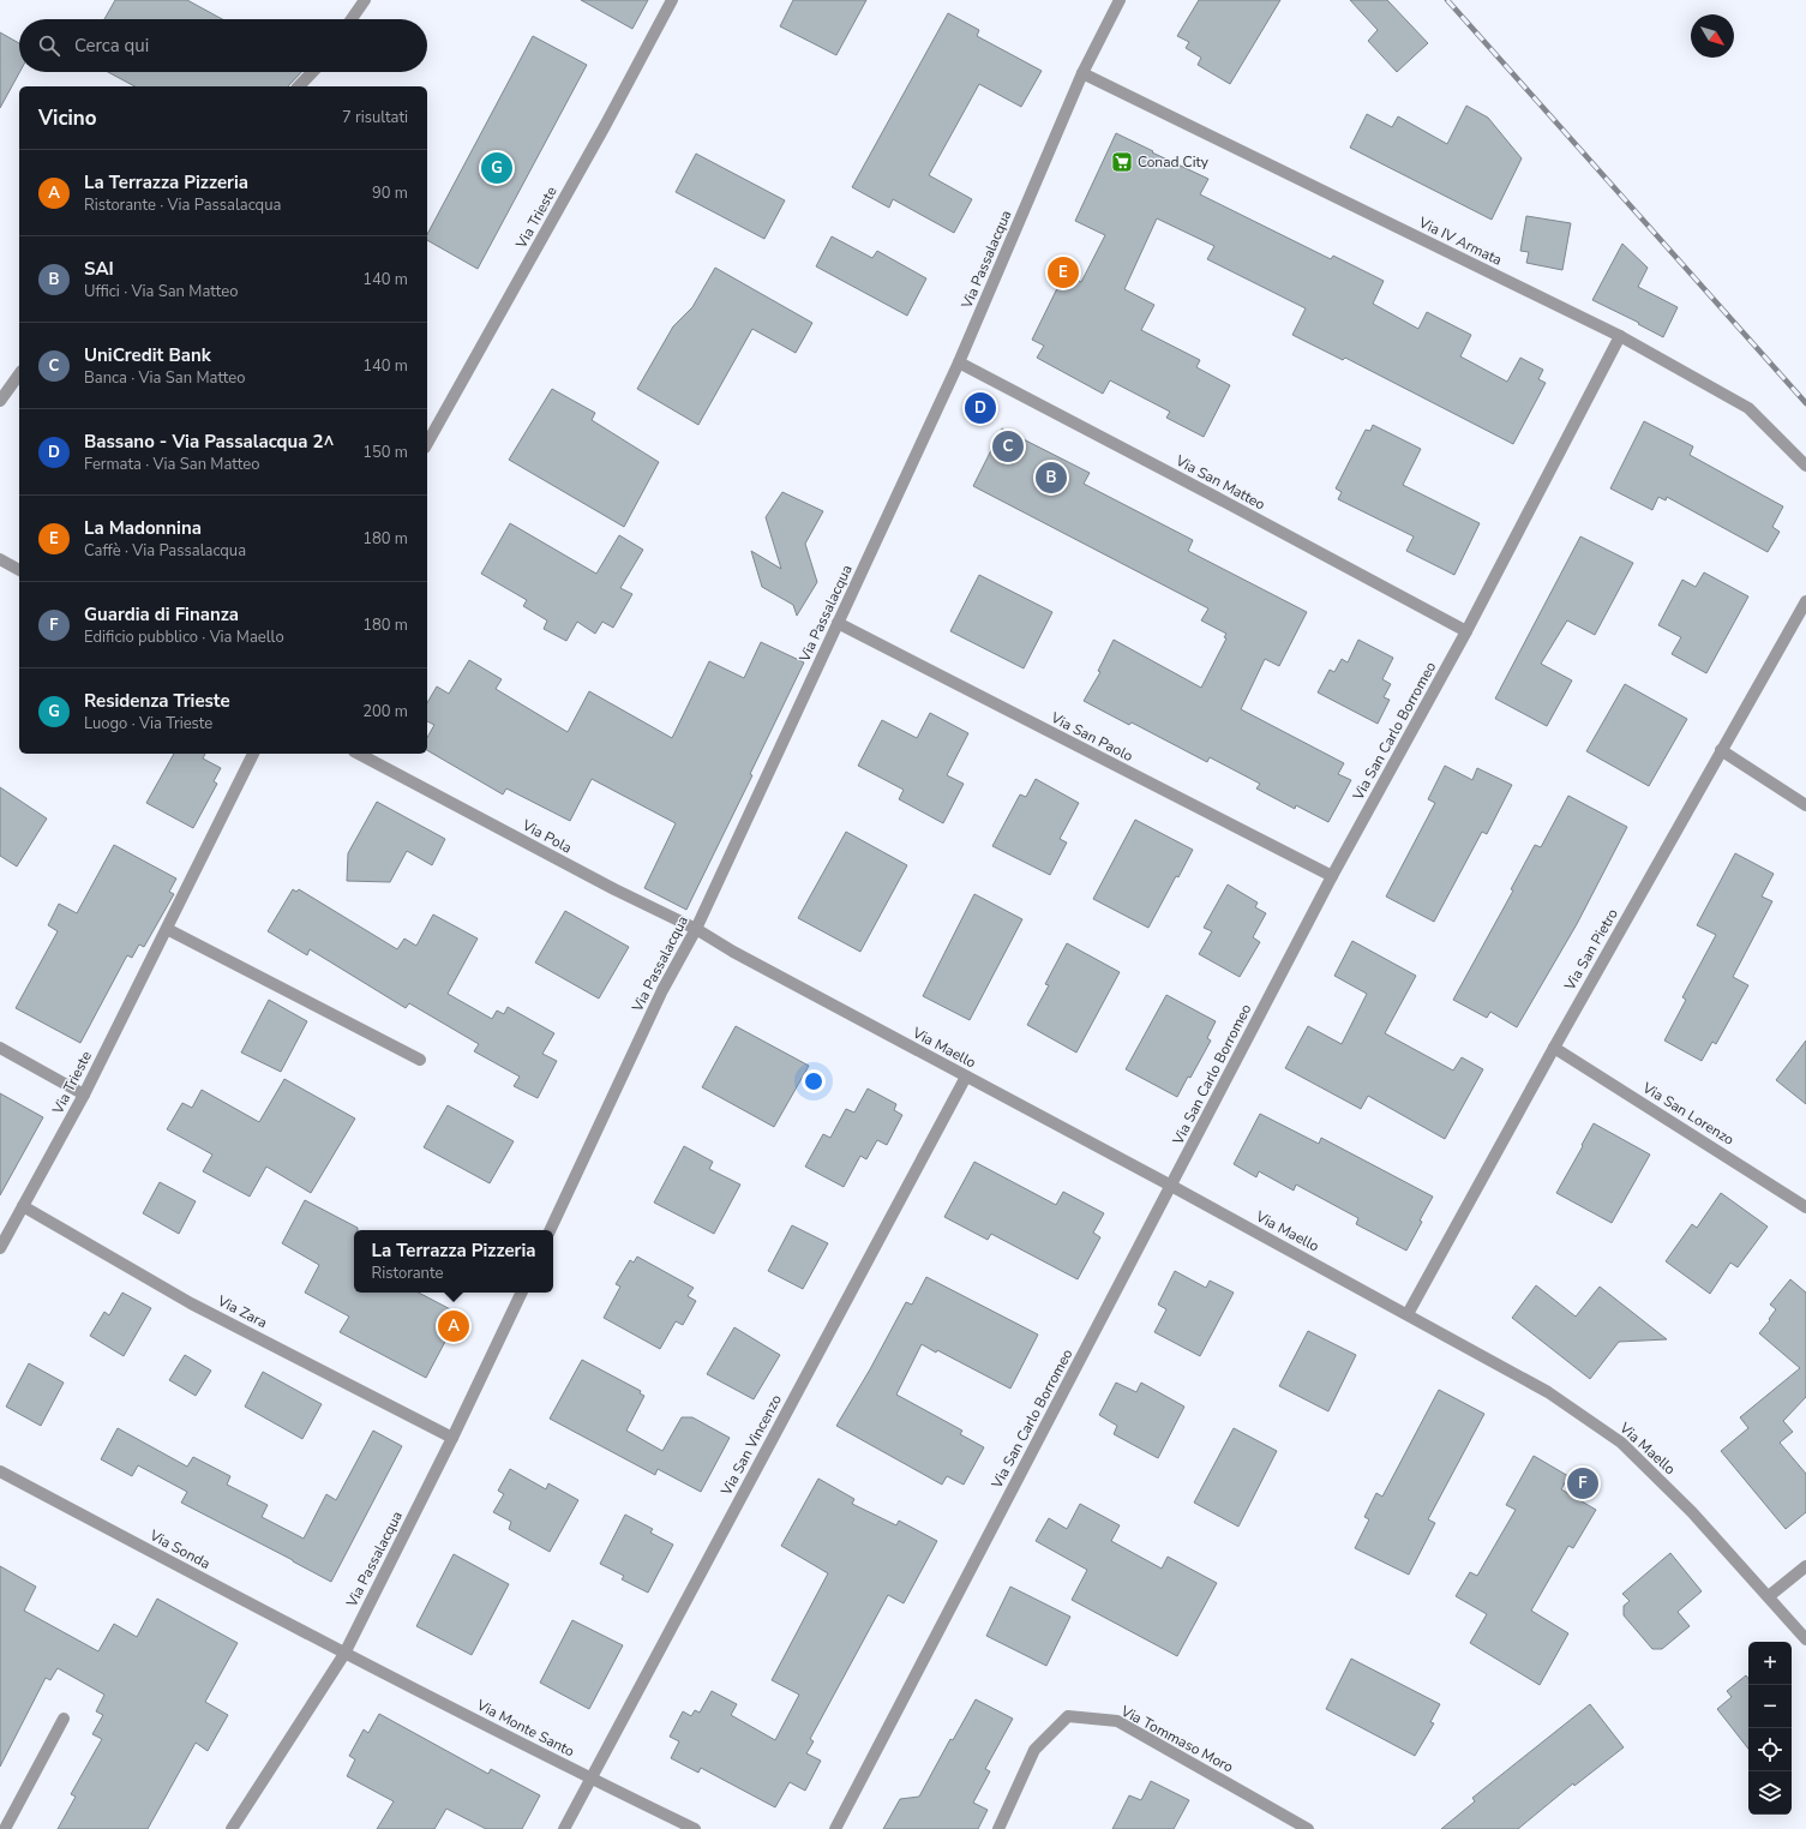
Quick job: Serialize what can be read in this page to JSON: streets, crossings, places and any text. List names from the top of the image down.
{
  "streets": {
    "street": [
      "Via Trieste",
      "Via IV Armata",
      "Via Passalacqua",
      "Via San Matteo",
      "Via San Carlo Borromeo",
      "Via San Paolo",
      "Via Pola",
      "Via San Pietro",
      "Via Maello",
      "Via San Lorenzo",
      "Via Zara",
      "Via San Vincenzo",
      "Via Sonda",
      "Via Monte Santo",
      "Via Tommaso Moro"
    ]
  },
  "crossings": [
    ["Via Trieste", "Via Zara"],
    ["Via IV Armata", "Via Passalacqua"],
    ["Via IV Armata", "Via San Carlo Borromeo"],
    ["Via Passalacqua", "Via San Matteo"],
    ["Via Passalacqua", "Via San Paolo"],
    ["Via Passalacqua", "Via Pola"],
    ["Via Passalacqua", "Via Maello"],
    ["Via Passalacqua", "Via Zara"],
    ["Via Passalacqua", "Via Sonda"],
    ["Via Passalacqua", "Via Monte Santo"],
    ["Via San Matteo", "Via San Carlo Borromeo"],
    ["Via San Carlo Borromeo", "Via San Paolo"],
    ["Via San Carlo Borromeo", "Via Maello"],
    ["Via Pola", "Via Maello"],
    ["Via San Pietro", "Via Maello"],
    ["Via San Pietro", "Via San Lorenzo"],
    ["Via Maello", "Via San Vincenzo"],
    ["Via San Vincenzo", "Via Monte Santo"],
    ["Via Sonda", "Via Monte Santo"]
  ],
  "places": {
    "supermarket": ["Conad City"]
  },
  "north": "bottom right",
  "page": {
    "search": "Cerca qui",
    "heading": ["Vicino", "7 risultati"],
    "list": [
      {
        "mark": "A",
        "name": "La Terrazza Pizzeria",
        "note": "Ristorante · Via Passalacqua",
        "value": "90 m"
      },
      {
        "mark": "B",
        "name": "SAI",
        "note": "Uffici · Via San Matteo",
        "value": "140 m"
      },
      {
        "mark": "C",
        "name": "UniCredit Bank",
        "note": "Banca · Via San Matteo",
        "value": "140 m"
      },
      {
        "mark": "D",
        "name": "Bassano - Via Passalacqua 2^",
        "note": "Fermata · Via San Matteo",
        "value": "150 m"
      },
      {
        "mark": "E",
        "name": "La Madonnina",
        "note": "Caffè · Via Passalacqua",
        "value": "180 m"
      },
      {
        "mark": "F",
        "name": "Guardia di Finanza",
        "note": "Edificio pubblico · Via Maello",
        "value": "180 m"
      },
      {
        "mark": "G",
        "name": "Residenza Trieste",
        "note": "Luogo · Via Trieste",
        "value": "200 m"
      }
    ],
    "pins": [
      "G",
      "E",
      "D",
      "C",
      "B",
      "A",
      "F"
    ],
    "popup": ["La Terrazza Pizzeria", "Ristorante"],
    "map_buttons": ["+", "−"]
  }
}
